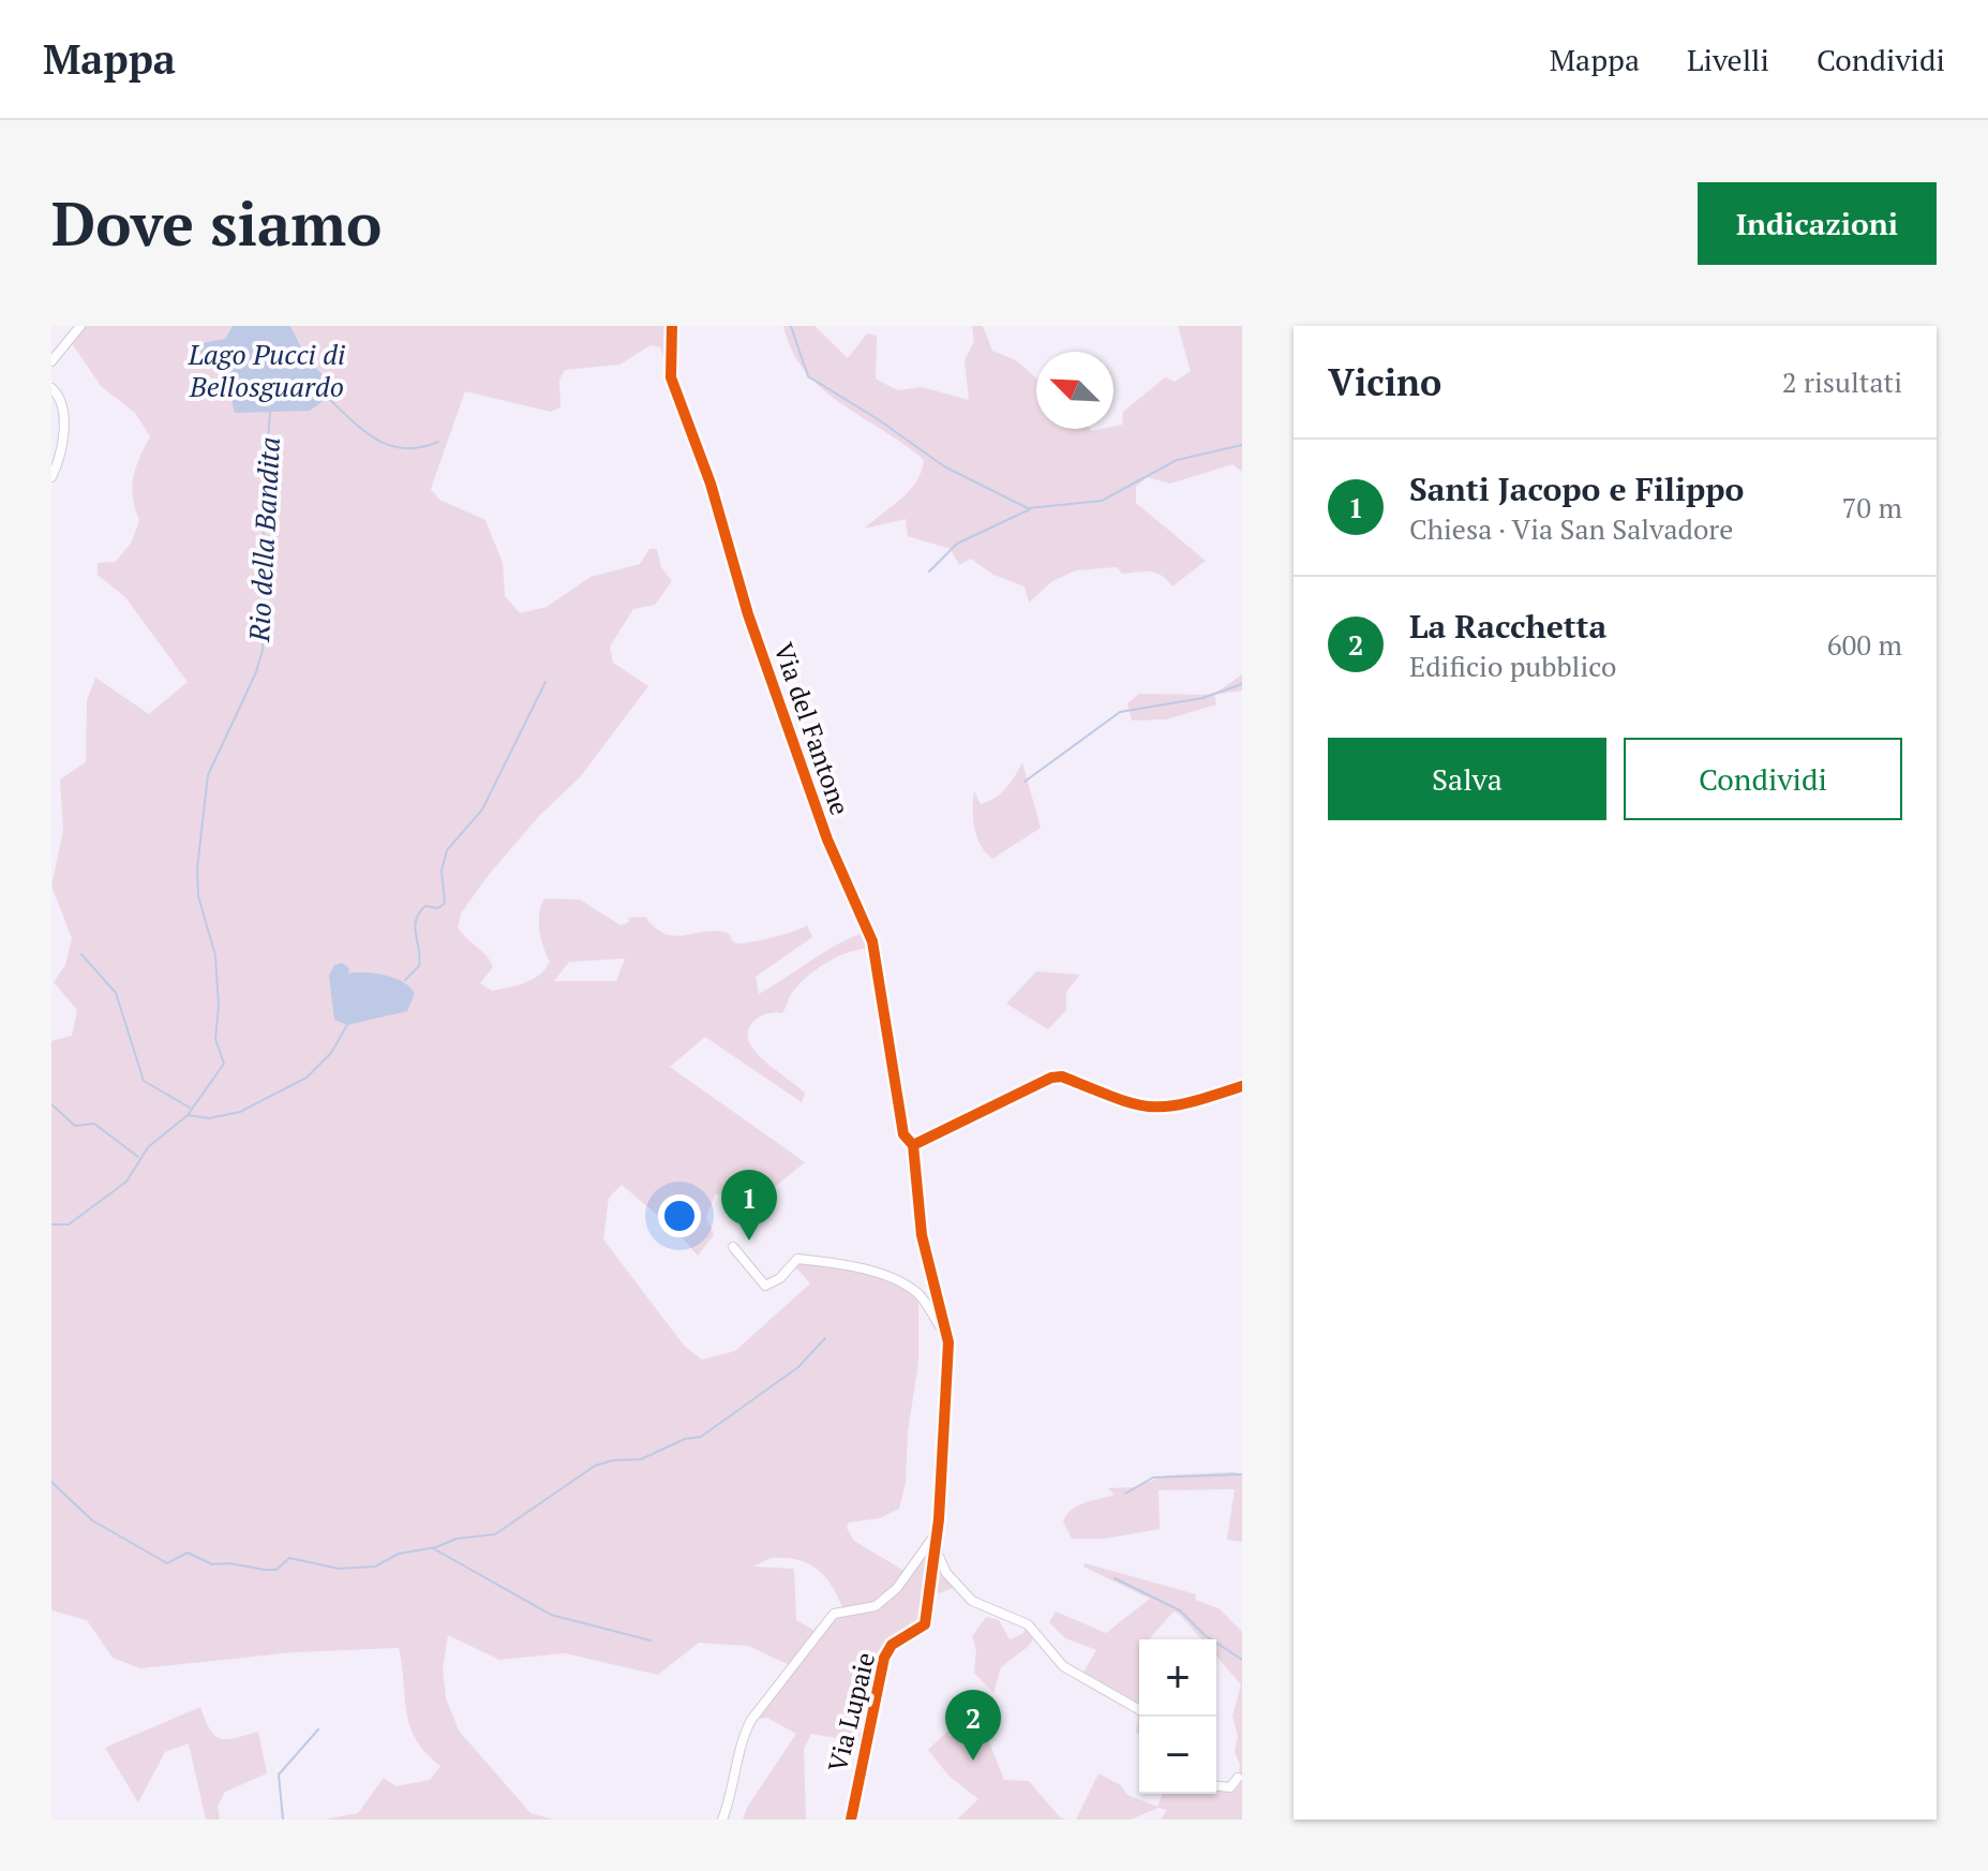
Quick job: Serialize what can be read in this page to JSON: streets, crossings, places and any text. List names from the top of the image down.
{
  "streets": {
    "street": ["Via del Fantone", "Via Lupaie"]
  },
  "crossings": [
    ["Via del Fantone", "Via Lupaie"]
  ],
  "water": ["Lago Pucci di Bellosguardo", "Rio della Bandita"],
  "north": "top left",
  "page": {
    "header": "Mappa",
    "nav": ["Mappa", "Livelli", "Condividi"],
    "buttons": [
      "Indicazioni",
      ["Salva", "Condividi"]
    ],
    "title": "Dove siamo",
    "heading": ["Vicino", "2 risultati"],
    "list": [
      {
        "mark": "1",
        "name": "Santi Jacopo e Filippo",
        "note": "Chiesa · Via San Salvadore",
        "value": "70 m"
      },
      {
        "mark": "2",
        "name": "La Racchetta",
        "note": "Edificio pubblico",
        "value": "600 m"
      }
    ],
    "pins": ["1", "2"],
    "map_buttons": ["+", "−"]
  }
}
